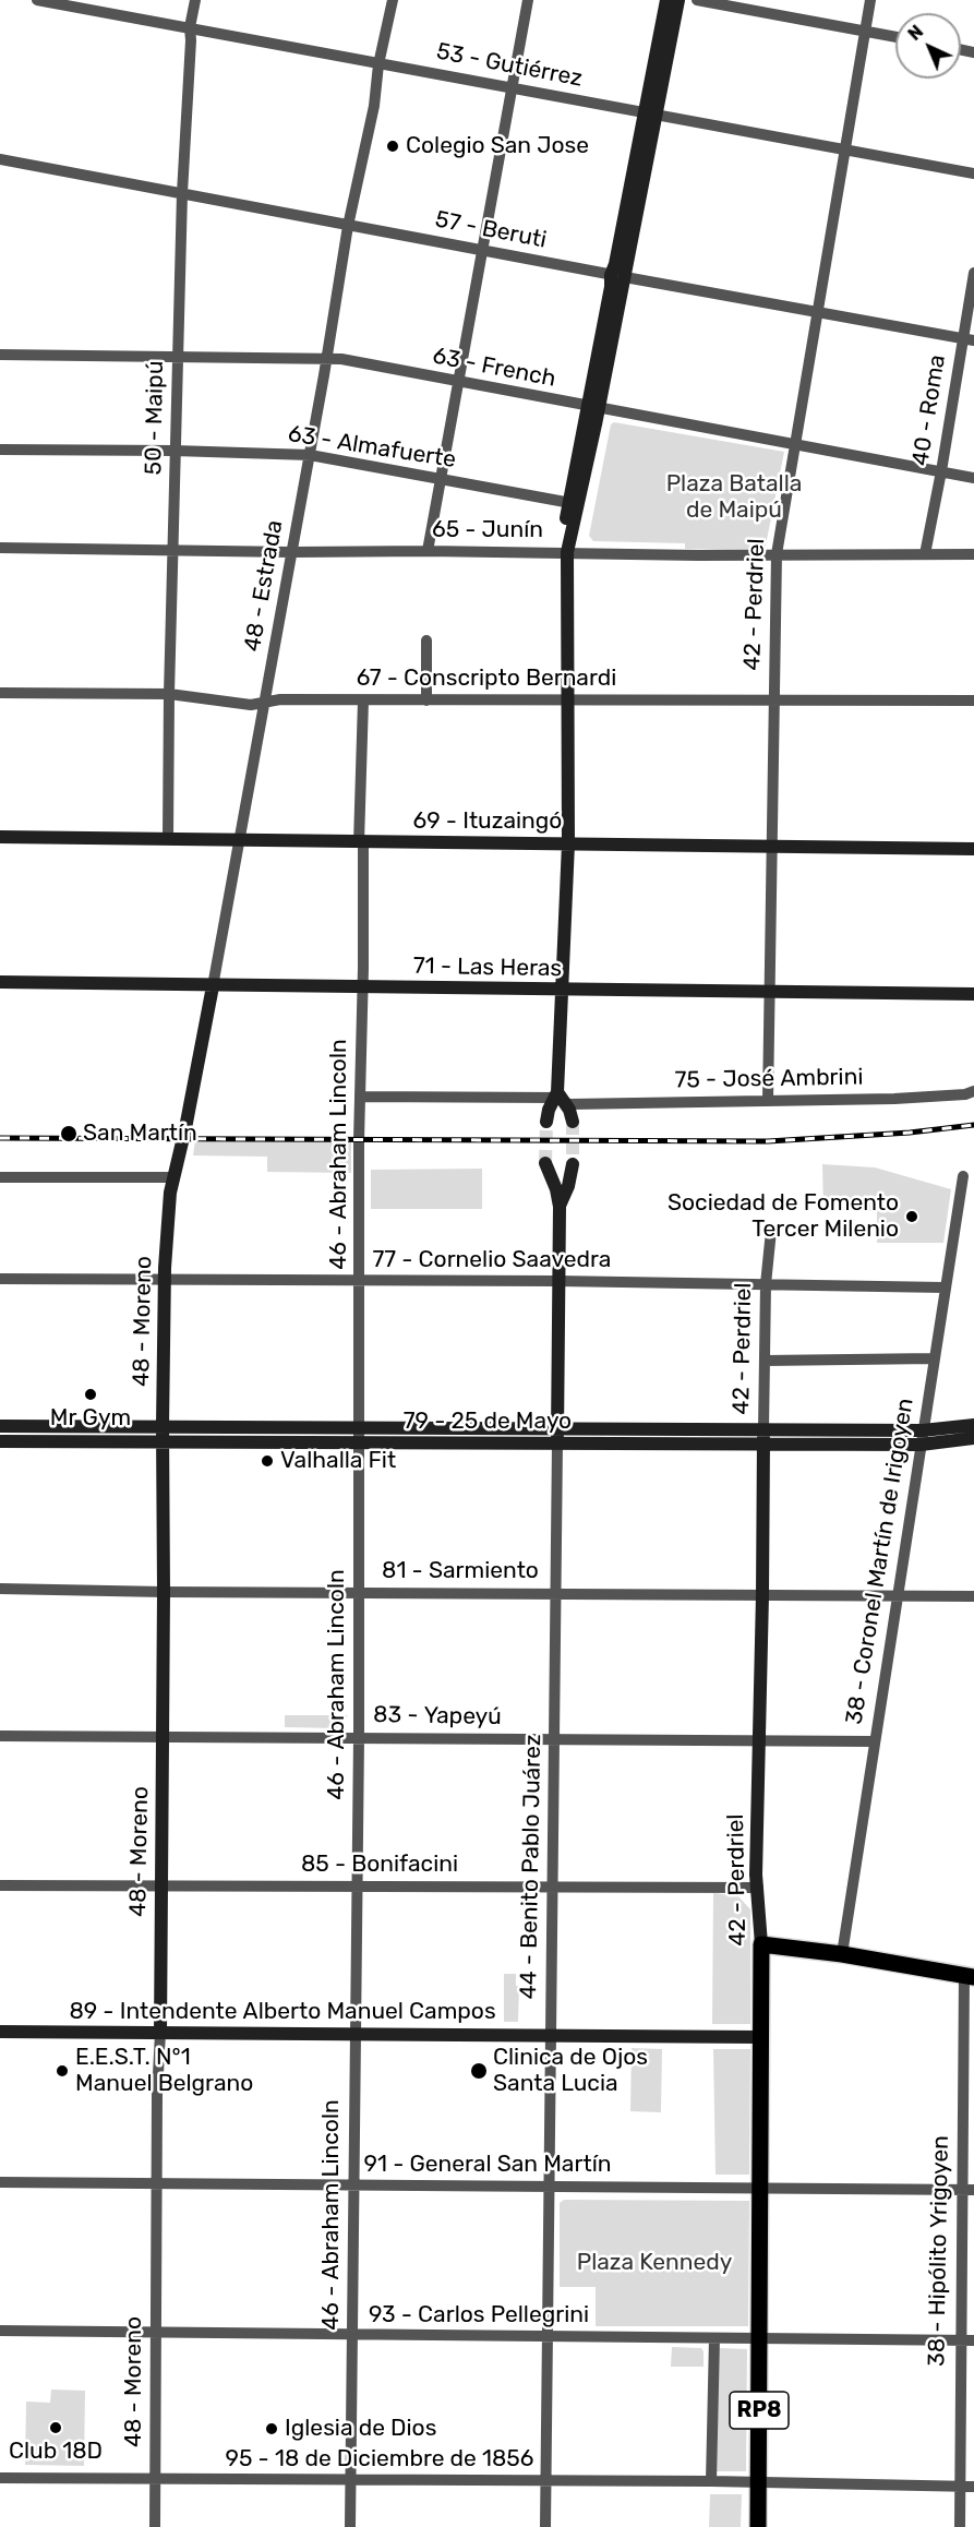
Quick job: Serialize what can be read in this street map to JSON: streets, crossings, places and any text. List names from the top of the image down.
{
  "streets": {
    "main road": ["42 - Perdriel", "RP8"],
    "street": [
      "53 - Gutiérrez",
      "57 - Beruti",
      "63 - French",
      "40 - Roma",
      "50 - Maipú",
      "63 - Almafuerte",
      "65 - Junín",
      "48 - Estrada",
      "67 - Conscripto Bernardi",
      "69 - Ituzaingó",
      "71 - Las Heras",
      "75 - José Ambrini",
      "46 - Abraham Lincoln",
      "77 - Cornelio Saavedra",
      "48 - Moreno",
      "79 - 25 de Mayo",
      "38 - Coronel Martín de Irigoyen",
      "81 - Sarmiento",
      "83 - Yapeyú",
      "85 - Bonifacini",
      "44 - Benito Pablo Juárez",
      "89 - Intendente Alberto Manuel Campos",
      "91 - General San Martín",
      "38 - Hipólito Yrigoyen",
      "93 - Carlos Pellegrini",
      "95 - 18 de Diciembre de 1856"
    ]
  },
  "crossings": [
    ["53 - Gutiérrez", "50 - Maipú"],
    ["53 - Gutiérrez", "48 - Estrada"],
    ["53 - Gutiérrez", "42 - Perdriel"],
    ["57 - Beruti", "40 - Roma"],
    ["57 - Beruti", "50 - Maipú"],
    ["57 - Beruti", "48 - Estrada"],
    ["57 - Beruti", "42 - Perdriel"],
    ["63 - French", "40 - Roma"],
    ["63 - French", "50 - Maipú"],
    ["63 - French", "48 - Estrada"],
    ["63 - French", "42 - Perdriel"],
    ["40 - Roma", "65 - Junín"],
    ["50 - Maipú", "63 - Almafuerte"],
    ["50 - Maipú", "65 - Junín"],
    ["50 - Maipú", "67 - Conscripto Bernardi"],
    ["50 - Maipú", "69 - Ituzaingó"],
    ["63 - Almafuerte", "48 - Estrada"],
    ["65 - Junín", "48 - Estrada"],
    ["65 - Junín", "42 - Perdriel"],
    ["48 - Estrada", "67 - Conscripto Bernardi"],
    ["48 - Estrada", "69 - Ituzaingó"],
    ["48 - Estrada", "71 - Las Heras"],
    ["48 - Estrada", "48 - Moreno"],
    ["42 - Perdriel", "67 - Conscripto Bernardi"],
    ["42 - Perdriel", "69 - Ituzaingó"],
    ["42 - Perdriel", "71 - Las Heras"],
    ["42 - Perdriel", "75 - José Ambrini"],
    ["42 - Perdriel", "77 - Cornelio Saavedra"],
    ["42 - Perdriel", "79 - 25 de Mayo"],
    ["42 - Perdriel", "81 - Sarmiento"],
    ["42 - Perdriel", "83 - Yapeyú"],
    ["42 - Perdriel", "85 - Bonifacini"],
    ["42 - Perdriel", "89 - Intendente Alberto Manuel Campos"],
    ["42 - Perdriel", "91 - General San Martín"],
    ["42 - Perdriel", "93 - Carlos Pellegrini"],
    ["42 - Perdriel", "95 - 18 de Diciembre de 1856"],
    ["67 - Conscripto Bernardi", "46 - Abraham Lincoln"],
    ["69 - Ituzaingó", "46 - Abraham Lincoln"],
    ["71 - Las Heras", "46 - Abraham Lincoln"],
    ["75 - José Ambrini", "46 - Abraham Lincoln"],
    ["46 - Abraham Lincoln", "77 - Cornelio Saavedra"],
    ["46 - Abraham Lincoln", "79 - 25 de Mayo"],
    ["46 - Abraham Lincoln", "81 - Sarmiento"],
    ["46 - Abraham Lincoln", "83 - Yapeyú"],
    ["46 - Abraham Lincoln", "85 - Bonifacini"],
    ["46 - Abraham Lincoln", "89 - Intendente Alberto Manuel Campos"],
    ["46 - Abraham Lincoln", "91 - General San Martín"],
    ["46 - Abraham Lincoln", "93 - Carlos Pellegrini"],
    ["46 - Abraham Lincoln", "95 - 18 de Diciembre de 1856"],
    ["77 - Cornelio Saavedra", "48 - Moreno"],
    ["77 - Cornelio Saavedra", "38 - Coronel Martín de Irigoyen"],
    ["77 - Cornelio Saavedra", "44 - Benito Pablo Juárez"],
    ["48 - Moreno", "79 - 25 de Mayo"],
    ["48 - Moreno", "81 - Sarmiento"],
    ["48 - Moreno", "83 - Yapeyú"],
    ["48 - Moreno", "85 - Bonifacini"],
    ["48 - Moreno", "89 - Intendente Alberto Manuel Campos"],
    ["48 - Moreno", "91 - General San Martín"],
    ["48 - Moreno", "93 - Carlos Pellegrini"],
    ["48 - Moreno", "95 - 18 de Diciembre de 1856"],
    ["79 - 25 de Mayo", "38 - Coronel Martín de Irigoyen"],
    ["79 - 25 de Mayo", "44 - Benito Pablo Juárez"],
    ["38 - Coronel Martín de Irigoyen", "81 - Sarmiento"],
    ["38 - Coronel Martín de Irigoyen", "83 - Yapeyú"],
    ["81 - Sarmiento", "44 - Benito Pablo Juárez"],
    ["83 - Yapeyú", "44 - Benito Pablo Juárez"],
    ["85 - Bonifacini", "44 - Benito Pablo Juárez"],
    ["44 - Benito Pablo Juárez", "89 - Intendente Alberto Manuel Campos"],
    ["44 - Benito Pablo Juárez", "91 - General San Martín"],
    ["44 - Benito Pablo Juárez", "93 - Carlos Pellegrini"],
    ["44 - Benito Pablo Juárez", "95 - 18 de Diciembre de 1856"],
    ["91 - General San Martín", "38 - Hipólito Yrigoyen"],
    ["38 - Hipólito Yrigoyen", "93 - Carlos Pellegrini"],
    ["38 - Hipólito Yrigoyen", "95 - 18 de Diciembre de 1856"]
  ],
  "parks": ["Plaza Batalla de Maipú", "Plaza Kennedy"],
  "places": [
    "Colegio San Jose",
    "San Martín",
    "Sociedad de Fomento Tercer Milenio",
    "Mr Gym",
    "Valhalla Fit",
    "E.E.S.T. N°1 Manuel Belgrano",
    "Clinica de Ojos Santa Lucia",
    "Club 18D",
    "Iglesia de Dios"
  ],
  "north": "top left"
}
